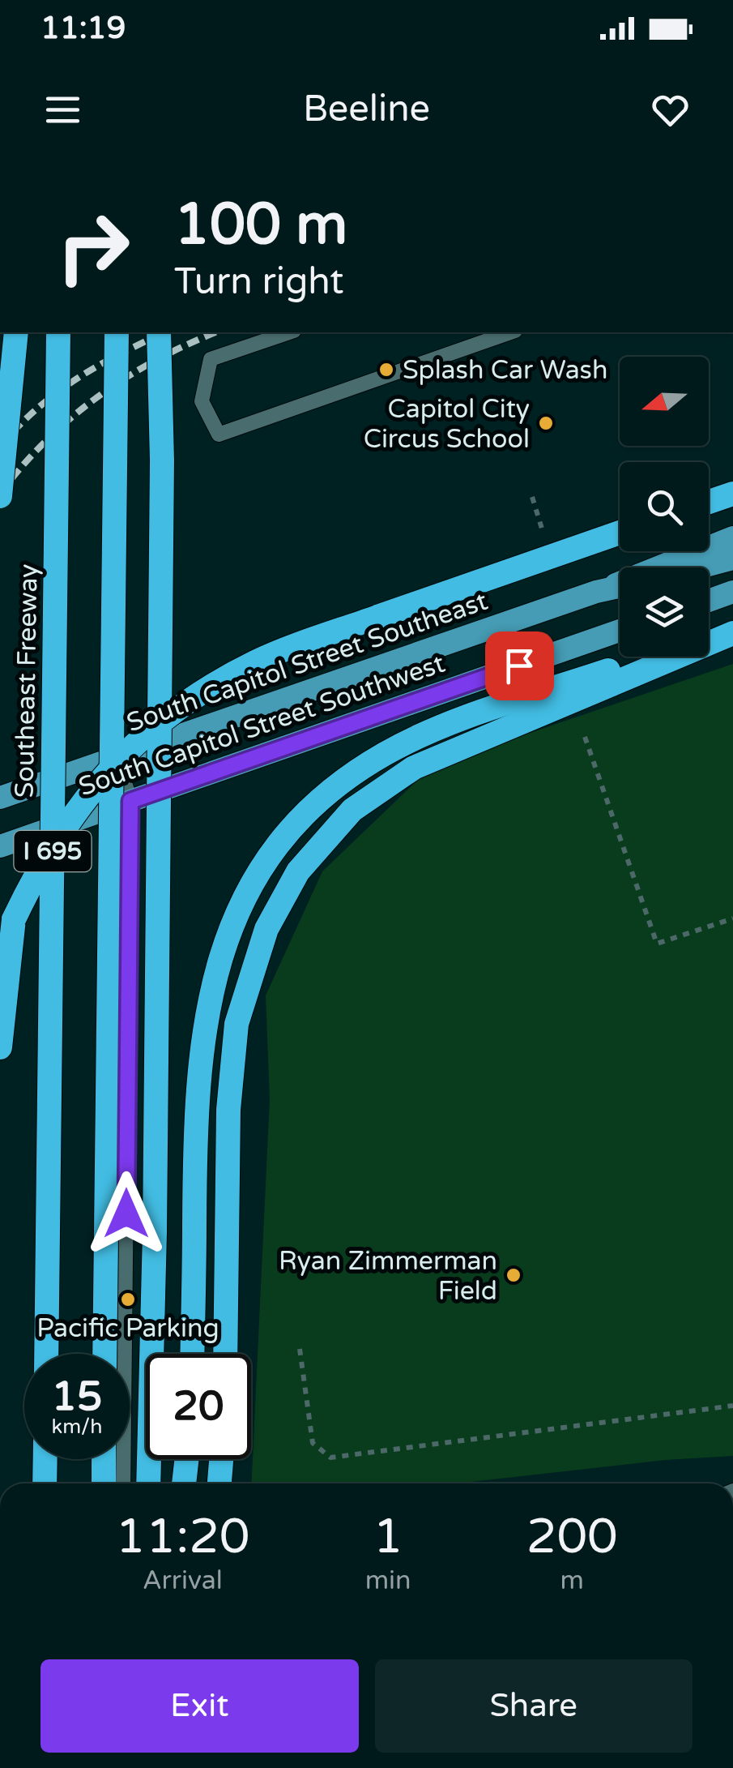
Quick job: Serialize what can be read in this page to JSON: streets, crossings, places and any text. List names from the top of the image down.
{
  "streets": {
    "highway": ["Southeast Freeway", "I 695"],
    "main road": ["South Capitol Street Southeast", "South Capitol Street Southwest"]
  },
  "places": [
    "Splash Car Wash",
    "Capitol City Circus School",
    "Ryan Zimmerman Field",
    "Pacific Parking"
  ],
  "north": "left",
  "page": {
    "status": "11:19",
    "header": "Beeline",
    "turn": ["100 m", "Turn right"],
    "speed": "15 km/h",
    "limit": "20",
    "eta": [
      "11:20",
      "Arrival",
      "1",
      "min",
      "200",
      "m"
    ],
    "buttons": ["Exit", "Share"]
  }
}
